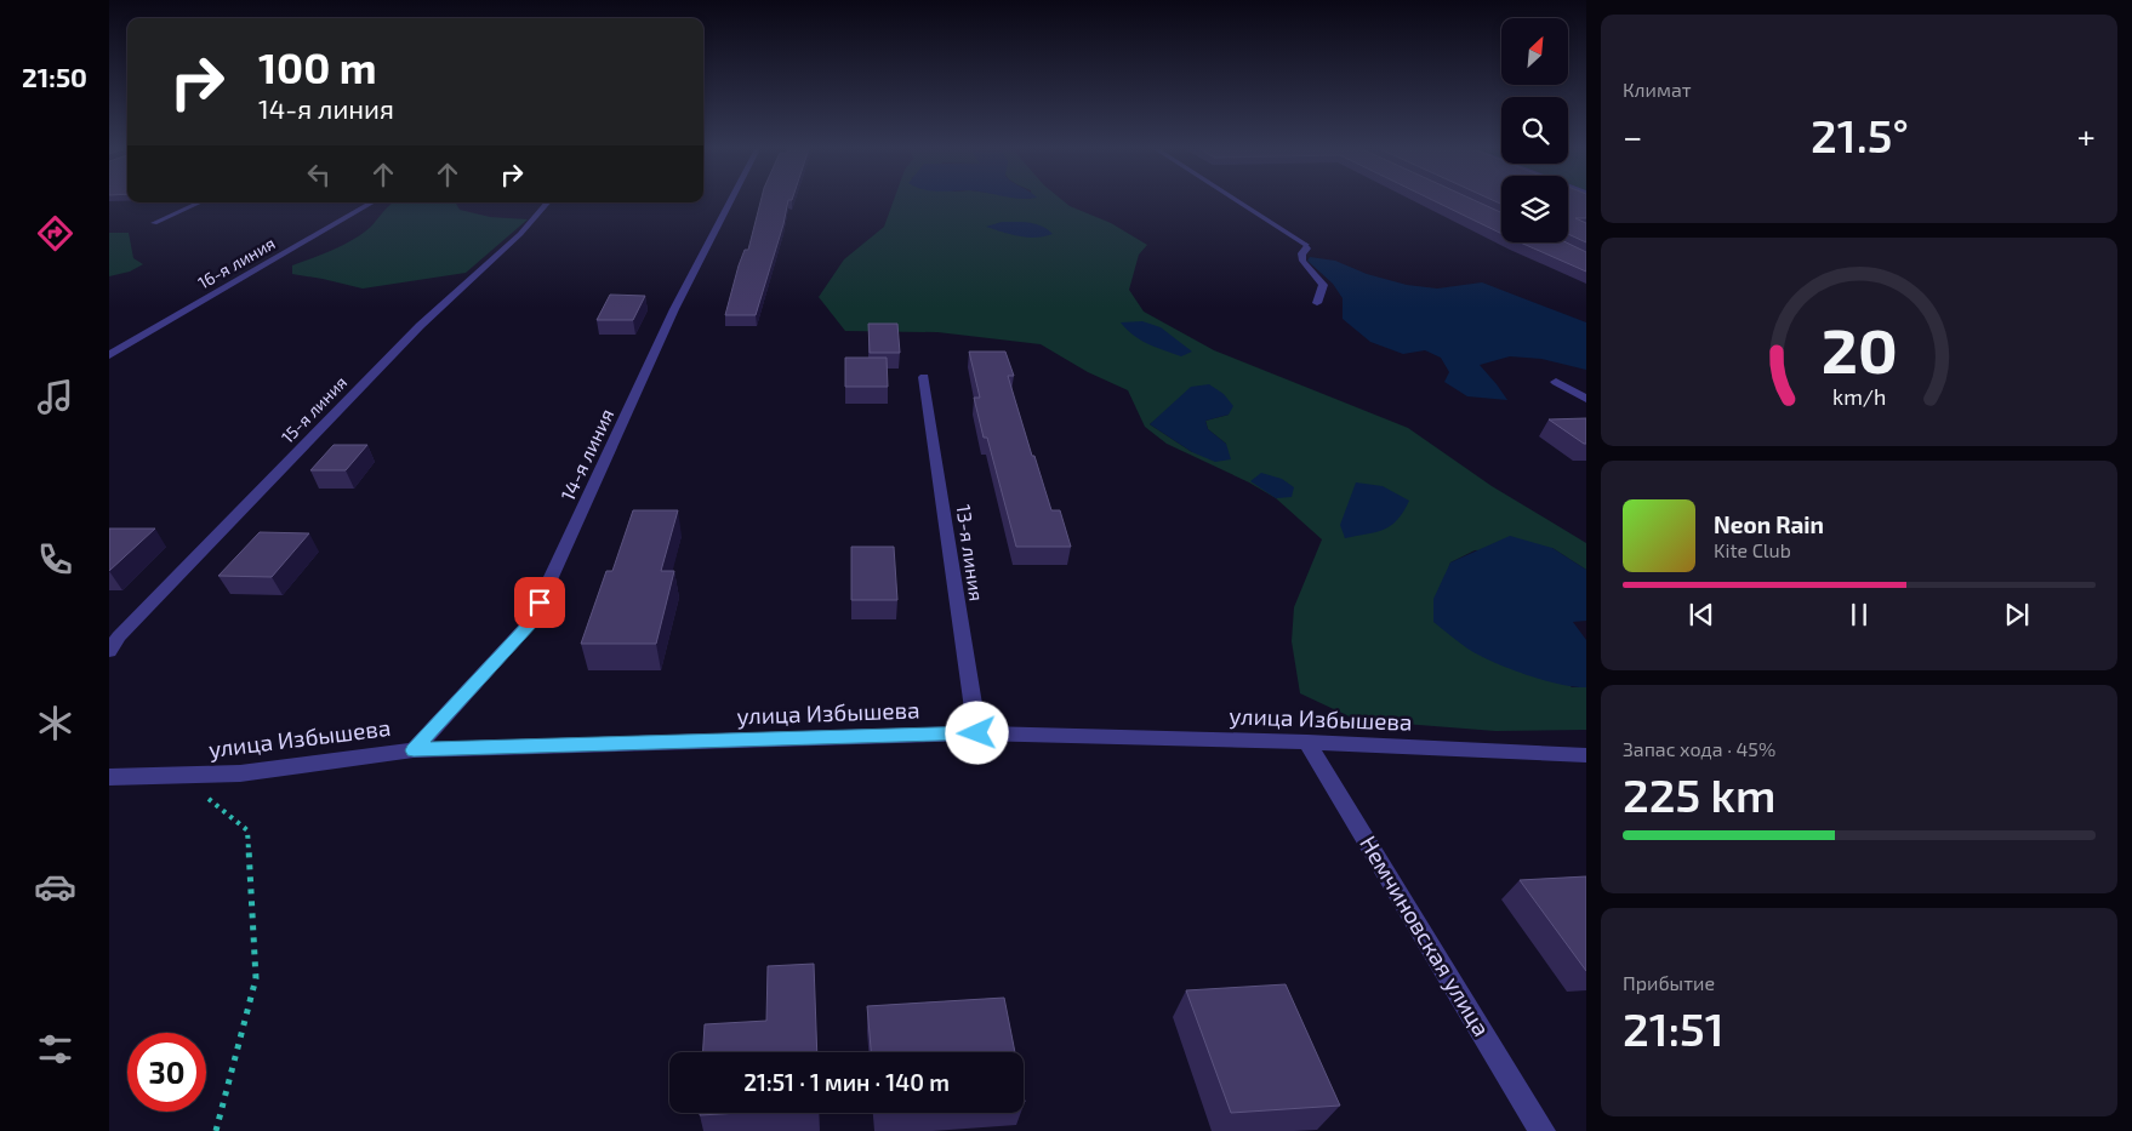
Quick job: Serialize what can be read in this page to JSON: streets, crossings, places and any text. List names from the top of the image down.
{
  "streets": {
    "street": [
      "16-я линия",
      "15-я линия",
      "14-я линия",
      "13-я линия",
      "улица Избышева",
      "Немчиновская улица"
    ]
  },
  "crossings": [
    ["14-я линия", "улица Избышева"],
    ["13-я линия", "улица Избышева"],
    ["улица Избышева", "Немчиновская улица"]
  ],
  "north": "top right",
  "page": {
    "tabs": "21:50",
    "tile": [
      "Климат",
      ["Запас хода · 45%", "225 km"],
      ["Прибытие", "21:51"]
    ],
    "turn": ["100 m", "14-я линия"],
    "heat": ["−", "21.5°", "+"],
    "song": ["Neon Rain", "Kite Club"],
    "limit": "30",
    "trip": "21:51 · 1 мин · 140 m",
    "gauge": ["20", "km/h"]
  }
}
